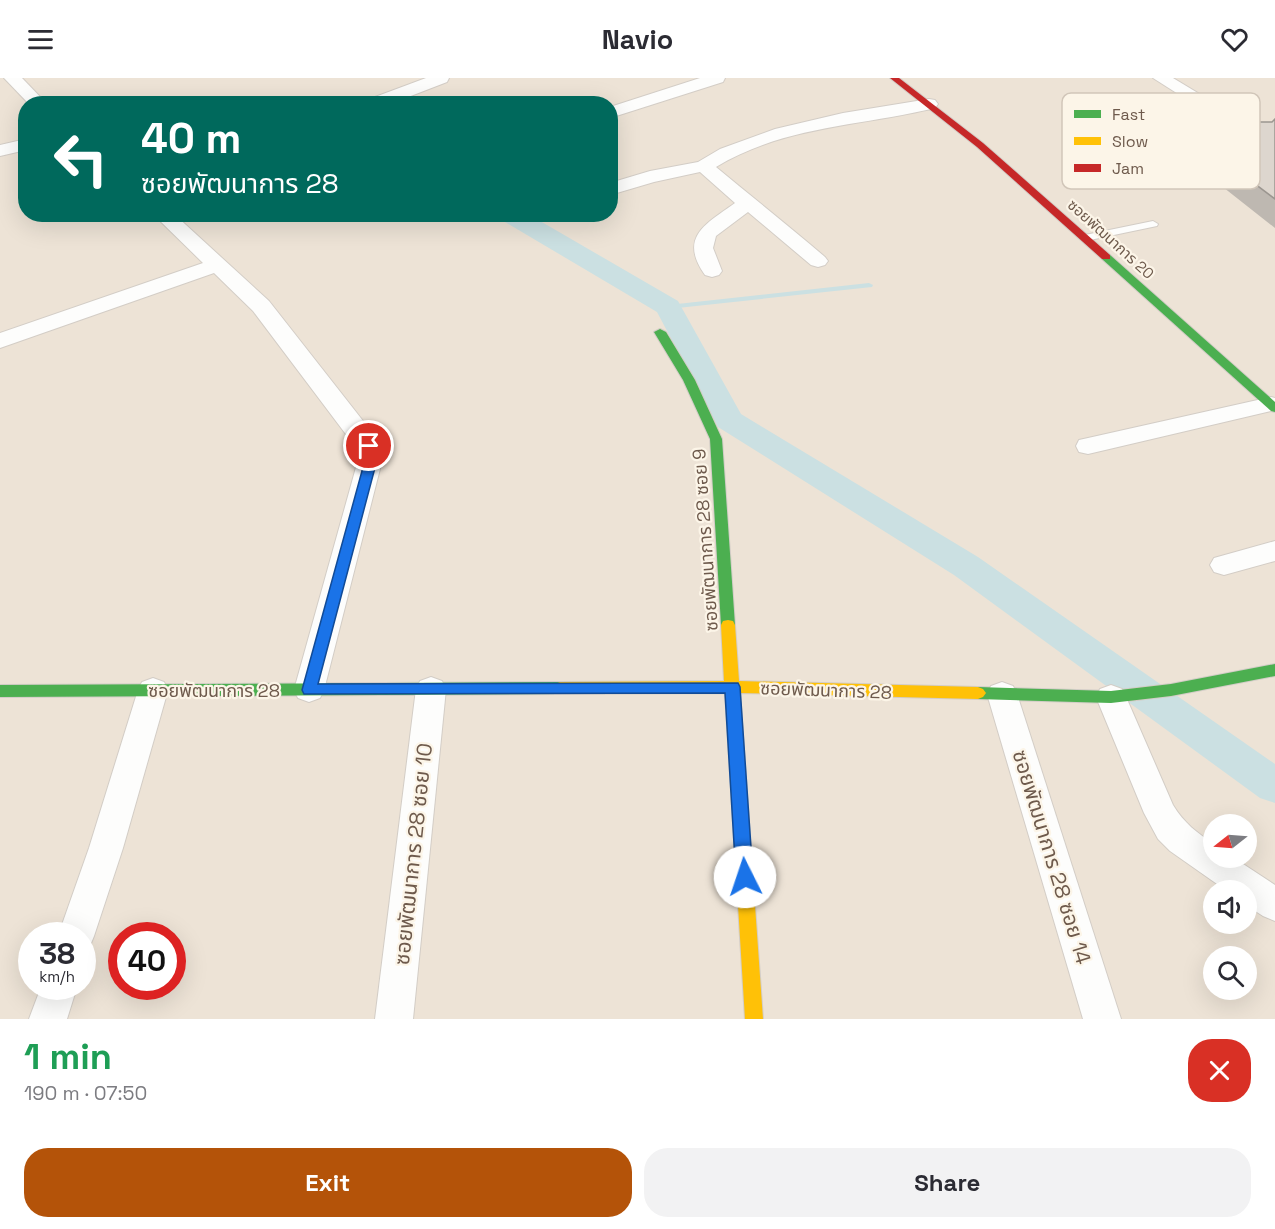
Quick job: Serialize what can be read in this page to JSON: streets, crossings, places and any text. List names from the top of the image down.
{
  "streets": {
    "street": [
      "ซอยพัฒนาการ 20",
      "ซอยพัฒนาการ 28 ซอย 9",
      "ซอยพัฒนาการ 28",
      "ซอยพัฒนาการ 28 ซอย 10",
      "ซอยพัฒนาการ 28 ซอย 14"
    ]
  },
  "crossings": [
    ["ซอยพัฒนาการ 28 ซอย 9", "ซอยพัฒนาการ 28"],
    ["ซอยพัฒนาการ 28", "ซอยพัฒนาการ 28 ซอย 10"],
    ["ซอยพัฒนาการ 28", "ซอยพัฒนาการ 28 ซอย 14"]
  ],
  "legend": ["Fast", "Slow", "Jam"],
  "north": "left",
  "page": {
    "header": "Navio",
    "turn": ["40 m", "ซอยพัฒนาการ 28"],
    "speed": "38 km/h",
    "limit": "40",
    "heading": ["1 min", "190 m · 07:50"],
    "buttons": ["Exit", "Share"]
  }
}
